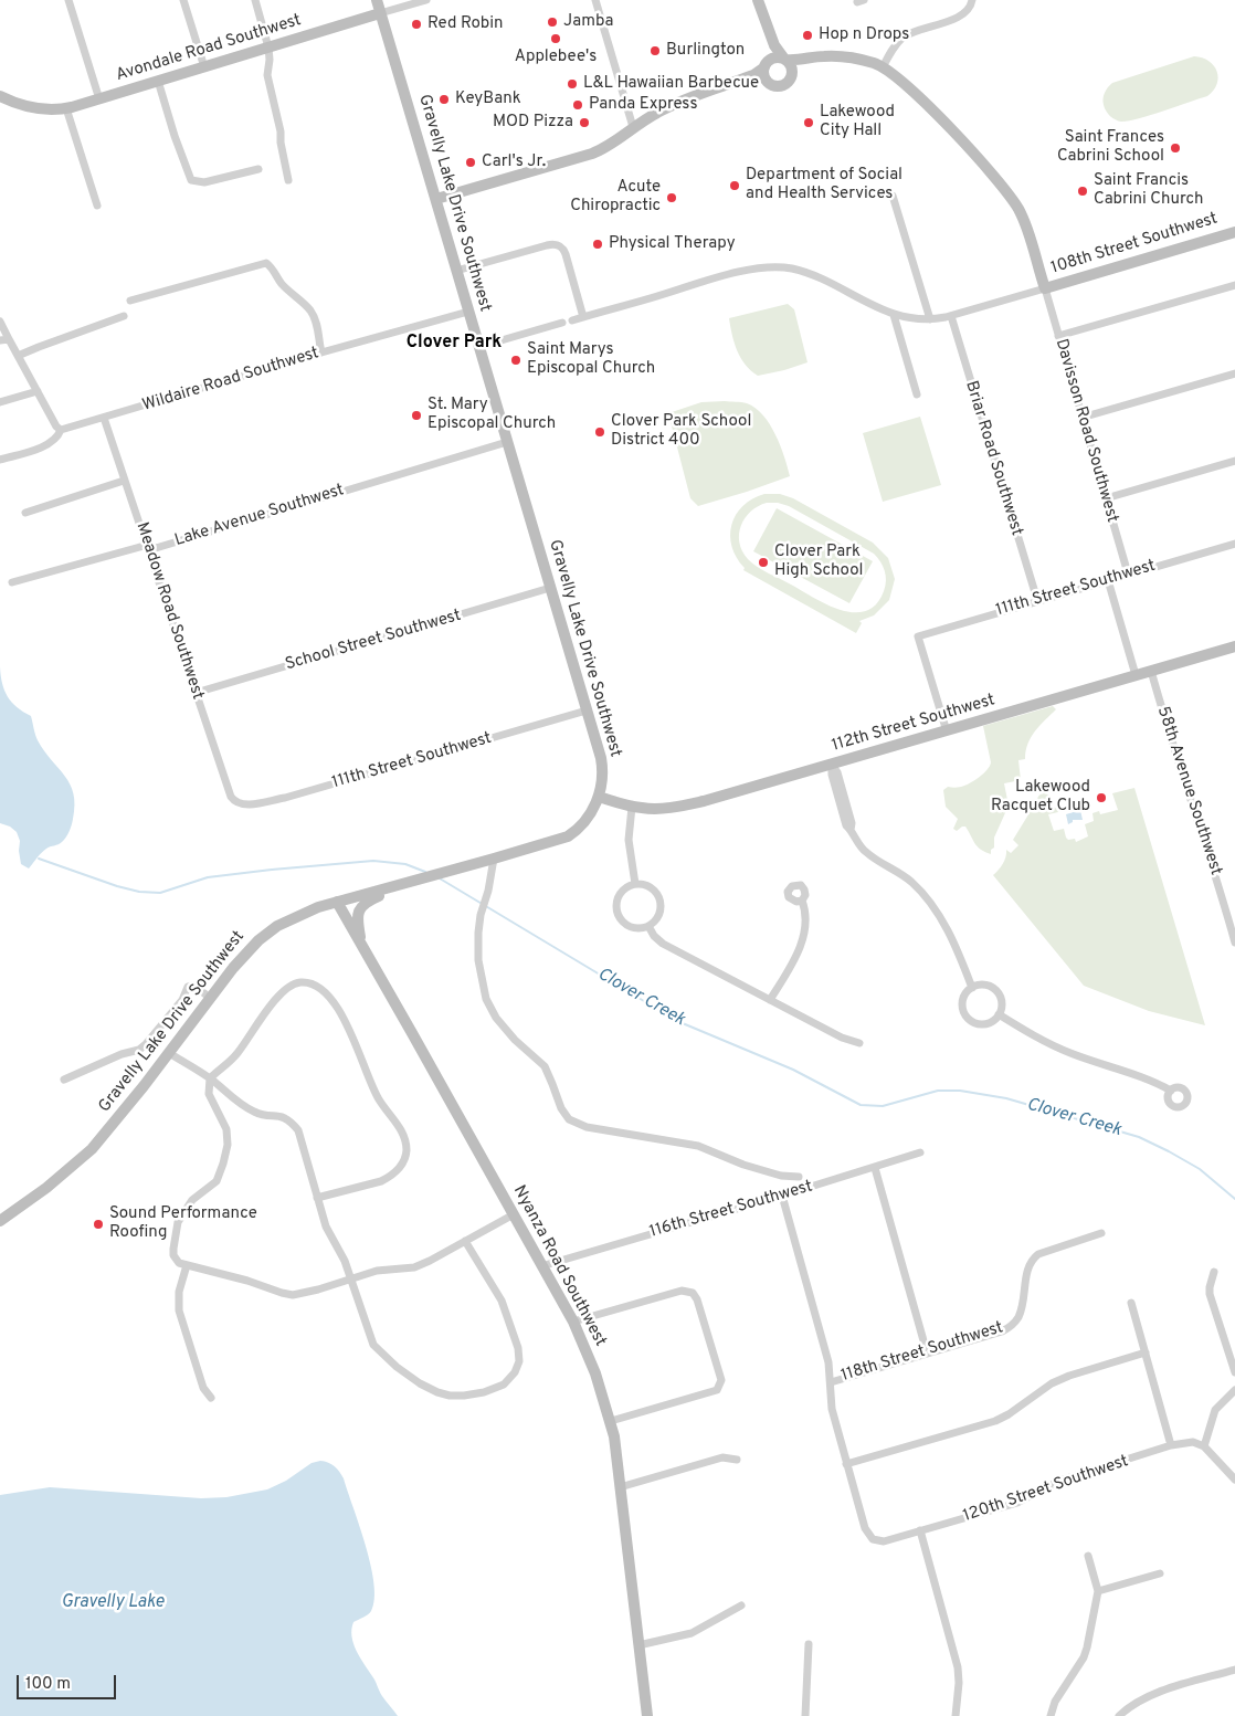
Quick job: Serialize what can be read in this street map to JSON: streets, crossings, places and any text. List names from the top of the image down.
{
  "streets": {
    "street": [
      "Avondale Road Southwest",
      "Gravelly Lake Drive Southwest",
      "108th Street Southwest",
      "Wildaire Road Southwest",
      "Davisson Road Southwest",
      "Briar Road Southwest",
      "Lake Avenue Southwest",
      "111th Street Southwest",
      "Meadow Road Southwest",
      "School Street Southwest",
      "112th Street Southwest",
      "58th Avenue Southwest",
      "116th Street Southwest",
      "Nyanza Road Southwest",
      "118th Street Southwest",
      "120th Street Southwest"
    ]
  },
  "crossings": [
    ["Avondale Road Southwest", "Gravelly Lake Drive Southwest"],
    ["Gravelly Lake Drive Southwest", "Wildaire Road Southwest"],
    ["Gravelly Lake Drive Southwest", "Lake Avenue Southwest"],
    ["Gravelly Lake Drive Southwest", "111th Street Southwest"],
    ["Gravelly Lake Drive Southwest", "School Street Southwest"],
    ["Gravelly Lake Drive Southwest", "112th Street Southwest"],
    ["Gravelly Lake Drive Southwest", "Nyanza Road Southwest"],
    ["108th Street Southwest", "Davisson Road Southwest"],
    ["Wildaire Road Southwest", "Meadow Road Southwest"],
    ["Davisson Road Southwest", "111th Street Southwest"],
    ["Briar Road Southwest", "111th Street Southwest"],
    ["Lake Avenue Southwest", "Meadow Road Southwest"],
    ["111th Street Southwest", "Meadow Road Southwest"],
    ["111th Street Southwest", "112th Street Southwest"],
    ["Meadow Road Southwest", "School Street Southwest"],
    ["112th Street Southwest", "58th Avenue Southwest"],
    ["116th Street Southwest", "Nyanza Road Southwest"]
  ],
  "districts": ["Clover Park"],
  "water": ["Clover Creek", "Gravelly Lake"],
  "places": [
    "Jamba",
    "Red Robin",
    "Hop n Drops",
    "Applebee's",
    "Burlington",
    "L&L Hawaiian Barbecue",
    "KeyBank",
    "Panda Express",
    "MOD Pizza",
    "Lakewood City Hall",
    "Saint Frances Cabrini School",
    "Carl's Jr.",
    "Department of Social and Health Services",
    "Saint Francis Cabrini Church",
    "Acute Chiropractic",
    "Physical Therapy",
    "Saint Marys Episcopal Church",
    "St. Mary Episcopal Church",
    "Clover Park School District 400",
    "Clover Park High School",
    "Lakewood Racquet Club",
    "Sound Performance Roofing"
  ],
  "scale_bar": "100 m"
}
